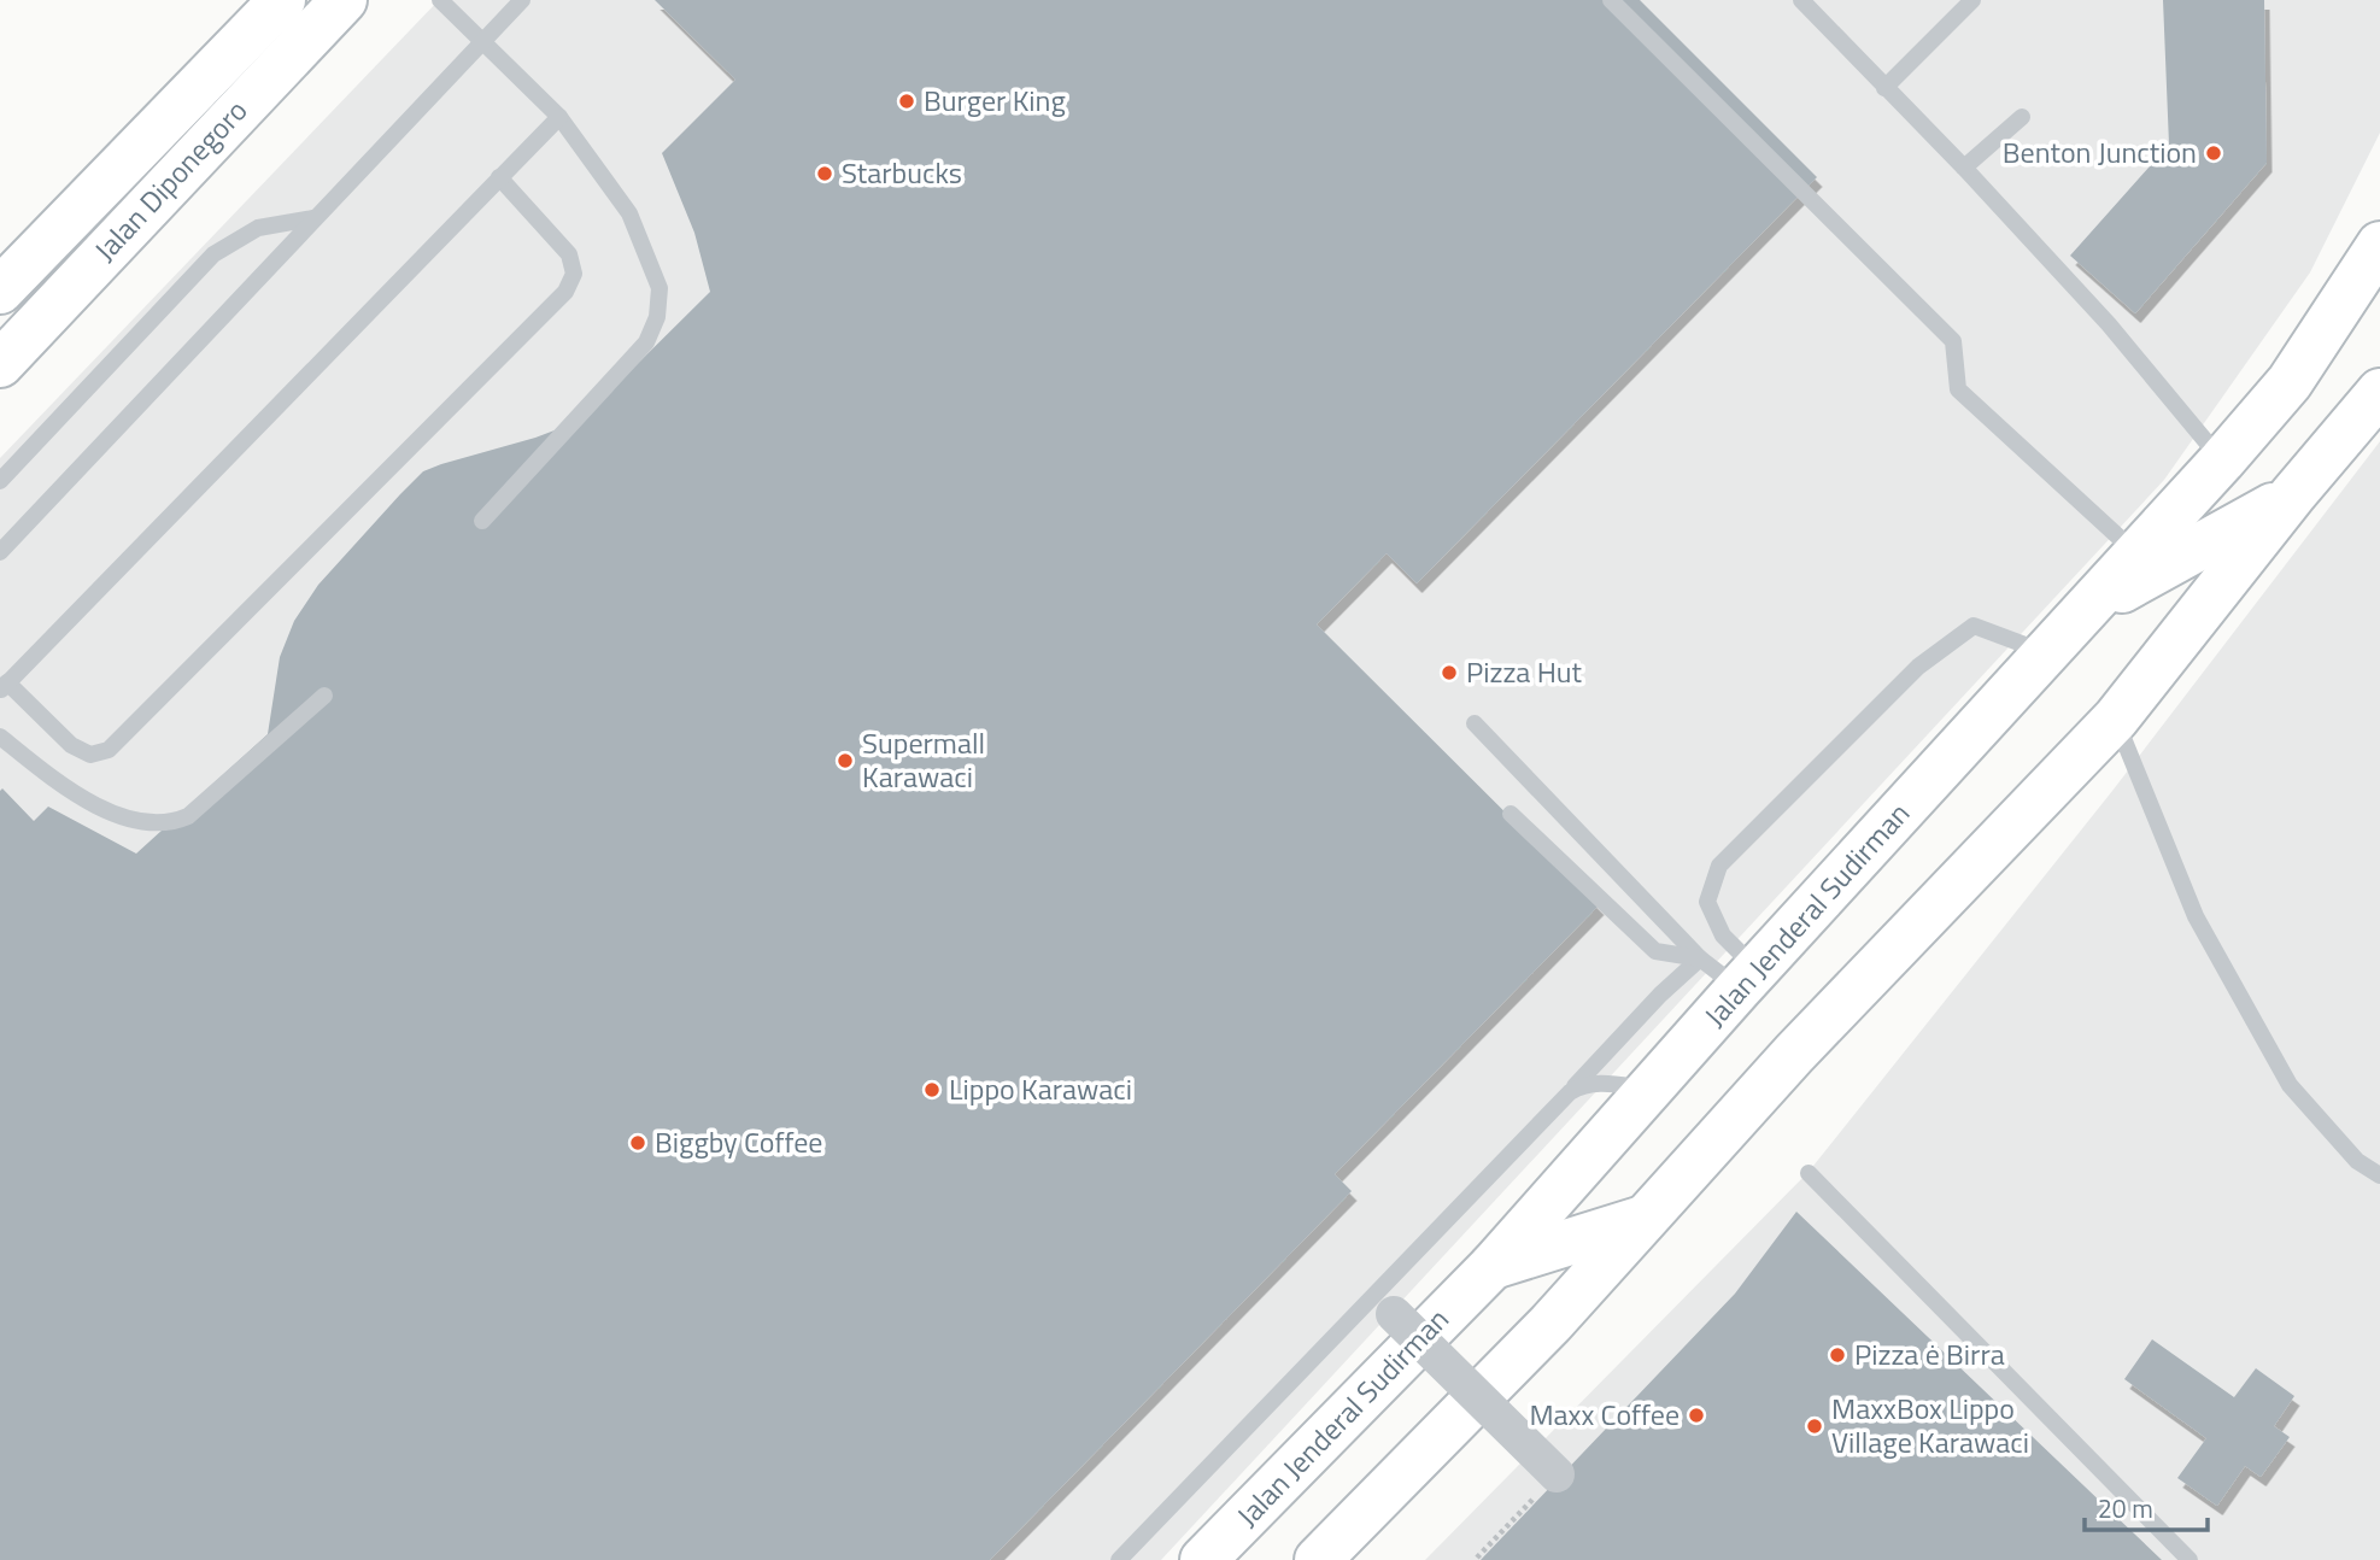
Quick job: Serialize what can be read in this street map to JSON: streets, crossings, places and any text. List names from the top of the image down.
{
  "streets": {
    "street": ["Jalan Diponegoro", "Jalan Jenderal Sudirman"]
  },
  "places": [
    "Burger King",
    "Benton Junction",
    "Starbucks",
    "Pizza Hut",
    "Supermall Karawaci",
    "Lippo Karawaci",
    "Biggby Coffee",
    "Pizza ė Birra",
    "Maxx Coffee",
    "MaxxBox Lippo Village Karawaci"
  ],
  "scale_bar": "20 m"
}
